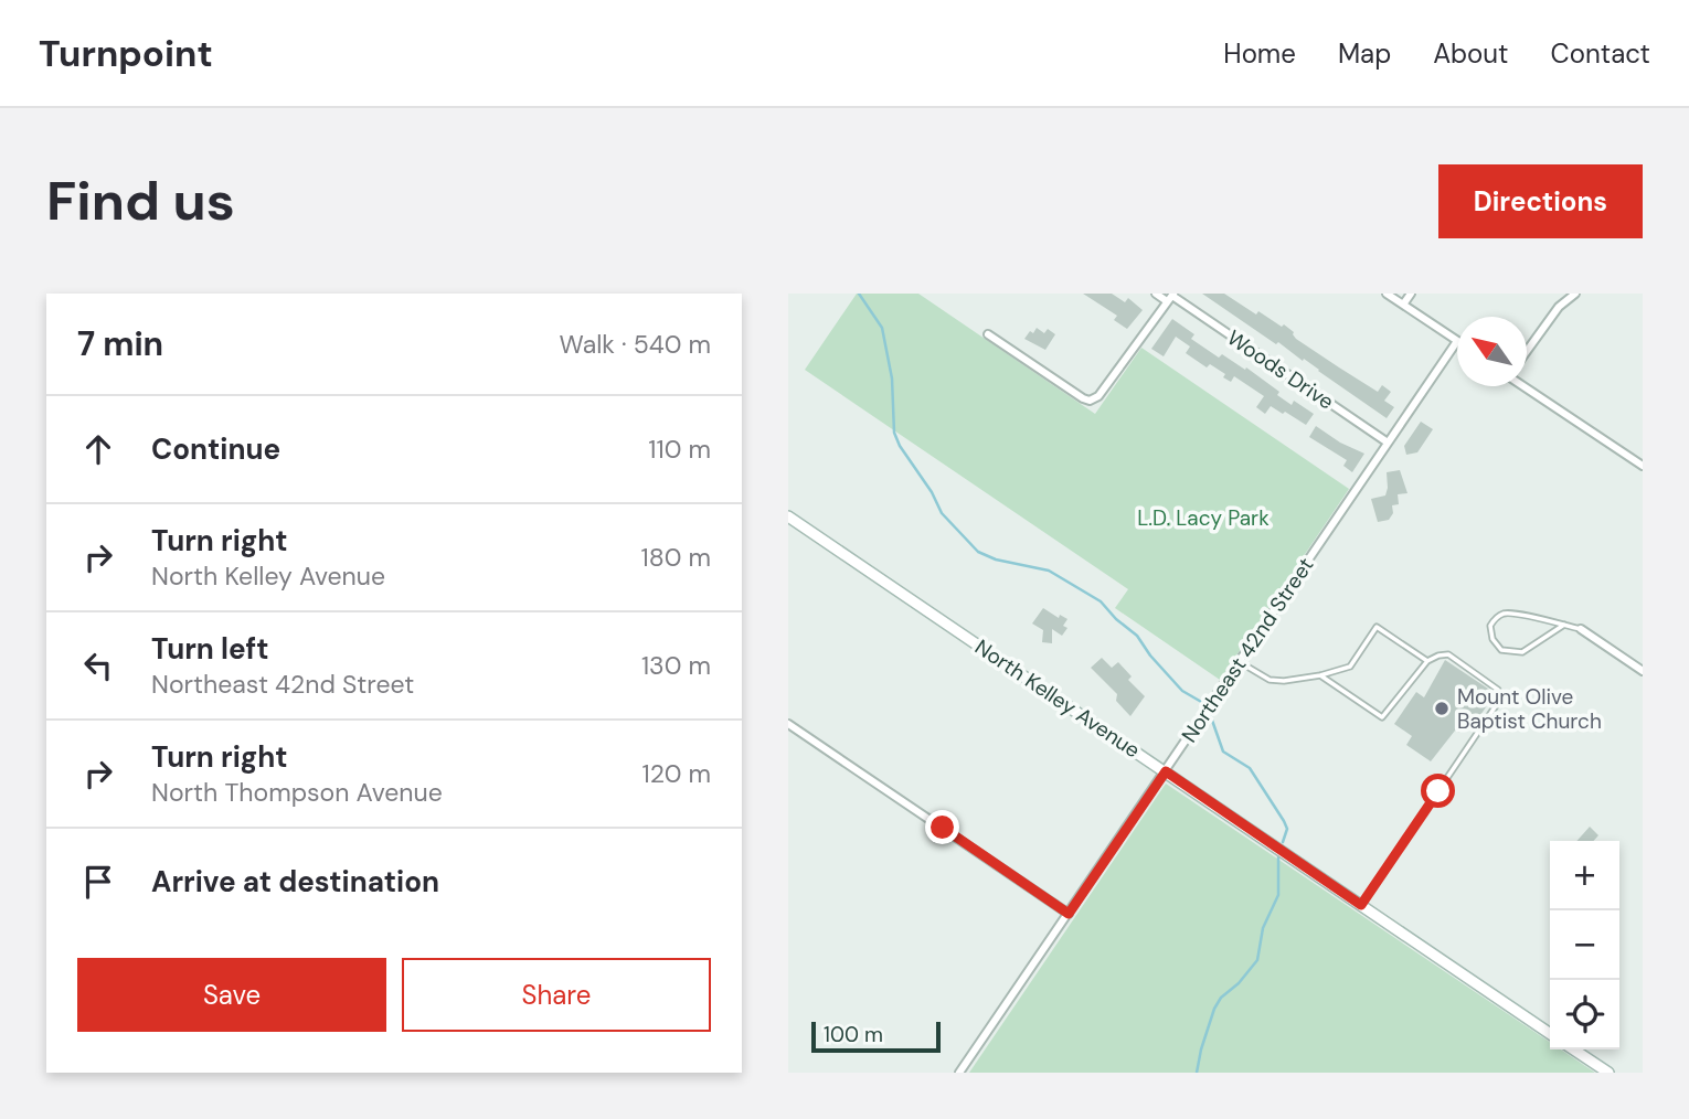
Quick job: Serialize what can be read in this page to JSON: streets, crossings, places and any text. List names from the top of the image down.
{
  "streets": {
    "street": ["Woods Drive", "Northeast 42nd Street", "North Kelley Avenue"]
  },
  "crossings": [
    ["Woods Drive", "Northeast 42nd Street"],
    ["Northeast 42nd Street", "North Kelley Avenue"]
  ],
  "parks": ["L.D. Lacy Park"],
  "places": ["Mount Olive Baptist Church"],
  "scale_bar": "100 m",
  "north": "top left",
  "page": {
    "header": "Turnpoint",
    "nav": [
      "Home",
      "Map",
      "About",
      "Contact"
    ],
    "buttons": [
      "Directions",
      ["Save", "Share"]
    ],
    "title": "Find us",
    "heading": ["7 min", "Walk · 540 m"],
    "list": [
      ["Continue", "110 m"],
      ["Turn right", "North Kelley Avenue", "180 m"],
      ["Turn left", "Northeast 42nd Street", "130 m"],
      ["Turn right", "North Thompson Avenue", "120 m"],
      "Arrive at destination"
    ],
    "map_buttons": ["+", "−"],
    "scale": "100 m"
  }
}
